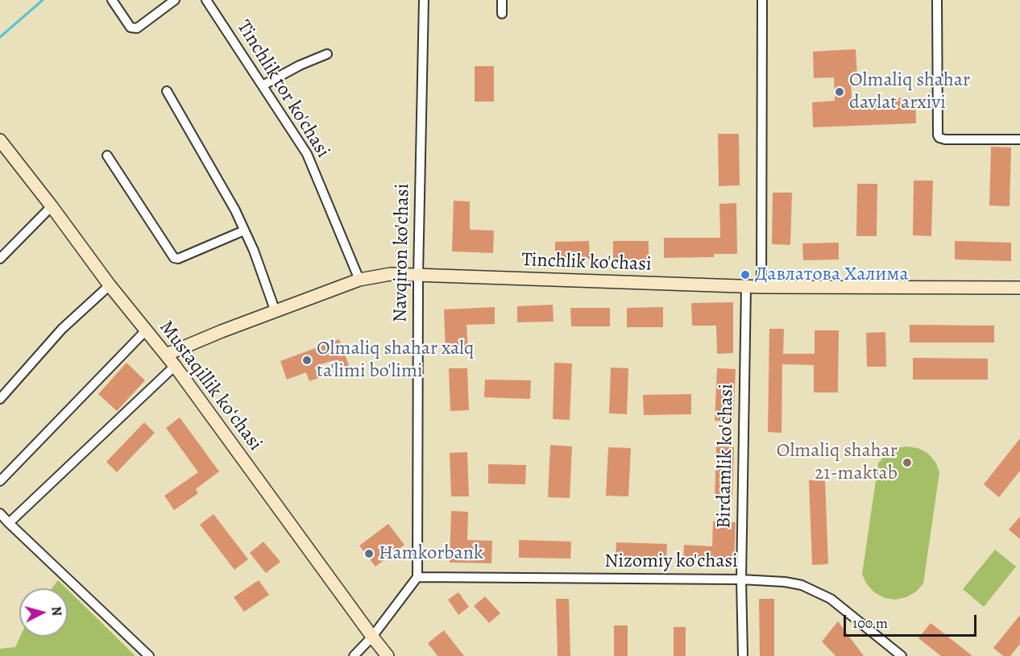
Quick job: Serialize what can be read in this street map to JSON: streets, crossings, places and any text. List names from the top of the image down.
{
  "streets": {
    "main road": ["Tinchlik ko'chasi", "Mustaqillik koʻchasi"],
    "street": [
      "Tinchlik tor ko'chasi",
      "Navqiron ko'chasi",
      "Birdamlik ko'chasi",
      "Nizomiy ko'chasi"
    ]
  },
  "crossings": [
    ["Tinchlik tor ko'chasi", "Tinchlik ko'chasi"],
    ["Navqiron ko'chasi", "Tinchlik ko'chasi"],
    ["Navqiron ko'chasi", "Nizomiy ko'chasi"],
    ["Tinchlik ko'chasi", "Mustaqillik koʻchasi"],
    ["Tinchlik ko'chasi", "Birdamlik ko'chasi"],
    ["Birdamlik ko'chasi", "Nizomiy ko'chasi"]
  ],
  "places": [
    "Olmaliq shahar davlat arxivi",
    "Давлатова Халима",
    "Olmaliq shahar xalq ta'limi bo'limi",
    "Olmaliq shahar 21-maktab",
    "Hamkorbank"
  ],
  "scale_bar": "100 m",
  "north": "right"
}
